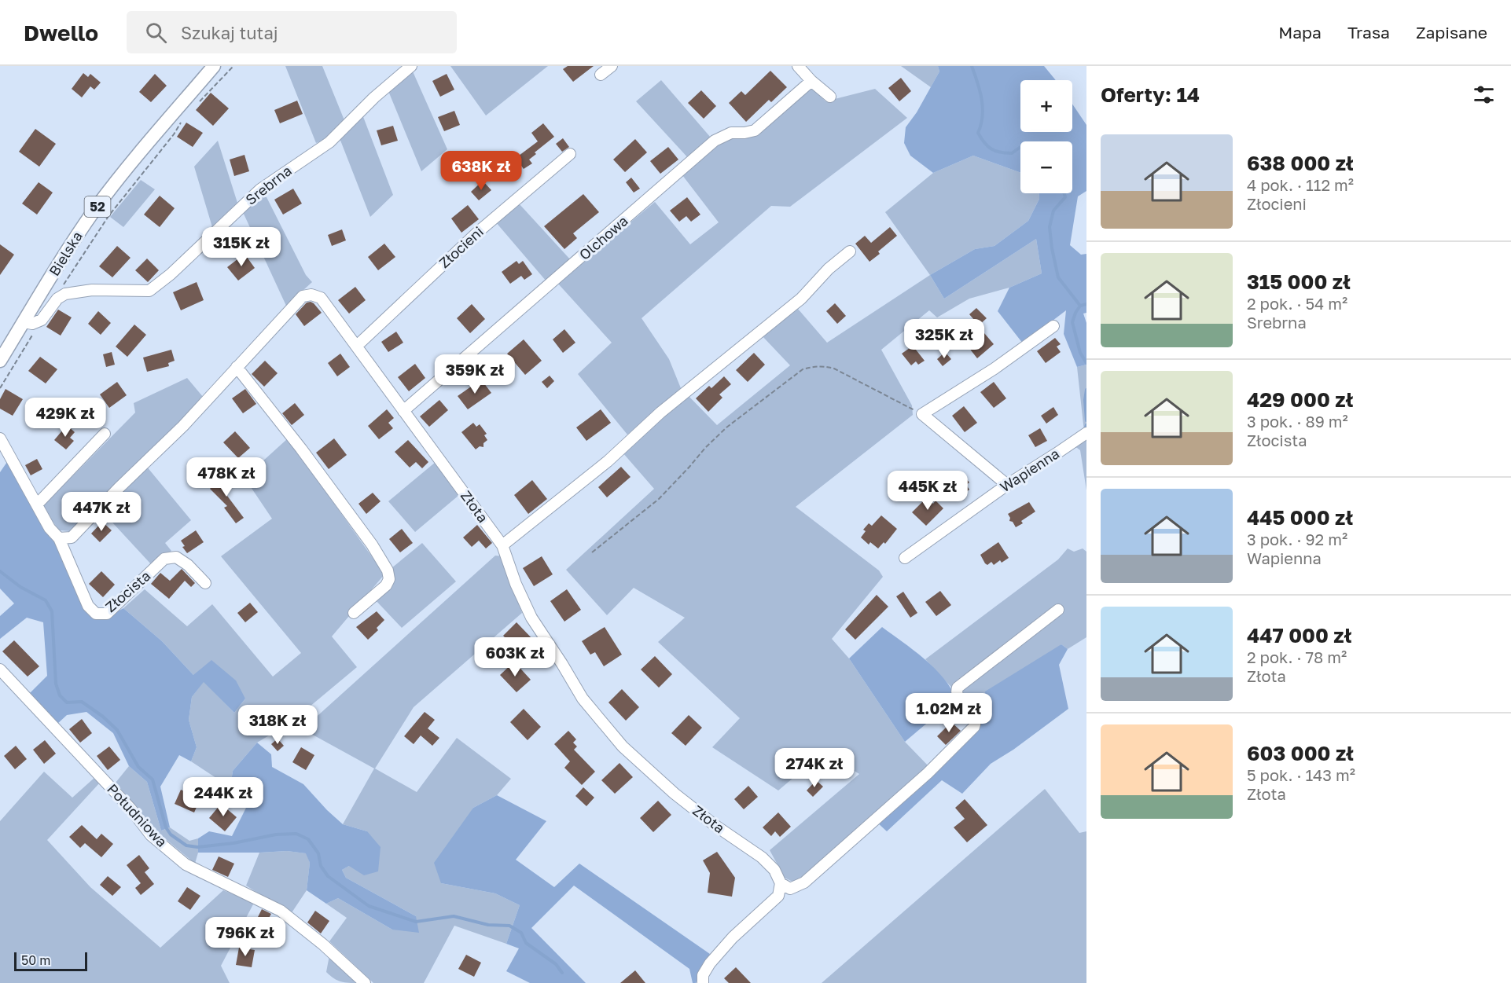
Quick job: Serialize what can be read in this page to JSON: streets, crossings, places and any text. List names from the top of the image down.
{
  "streets": {
    "main road": ["52", "Bielska"],
    "street": [
      "Srebrna",
      "Olchowa",
      "Złocieni",
      "Wapienna",
      "Złota",
      "Złocista",
      "Południowa"
    ]
  },
  "crossings": [
    ["Olchowa", "Złota"],
    ["Złocieni", "Złota"],
    ["Złota", "Złocista"]
  ],
  "scale_bar": "50 m",
  "page": {
    "header": "Dwello",
    "search": "Szukaj tutaj",
    "nav": ["Mapa", "Trasa", "Zapisane"],
    "heading": "Oferty: 14",
    "map_buttons": ["+", "−"],
    "list": [
      {
        "name": "638 000 zł",
        "note": "4 pok. · 112 m² · Złocieni"
      },
      {
        "name": "315 000 zł",
        "note": "2 pok. · 54 m² · Srebrna"
      },
      {
        "name": "429 000 zł",
        "note": "3 pok. · 89 m² · Złocista"
      },
      {
        "name": "445 000 zł",
        "note": "3 pok. · 92 m² · Wapienna"
      },
      {
        "name": "447 000 zł",
        "note": "2 pok. · 78 m² · Złota"
      },
      {
        "name": "603 000 zł",
        "note": "5 pok. · 143 m² · Złota"
      }
    ],
    "price": [
      "638K zł",
      "315K zł",
      "325K zł",
      "359K zł",
      "429K zł",
      "478K zł",
      "445K zł",
      "447K zł",
      "603K zł",
      "1.02M zł",
      "318K zł",
      "274K zł",
      "244K zł",
      "796K zł"
    ],
    "scale": "50 m"
  }
}
